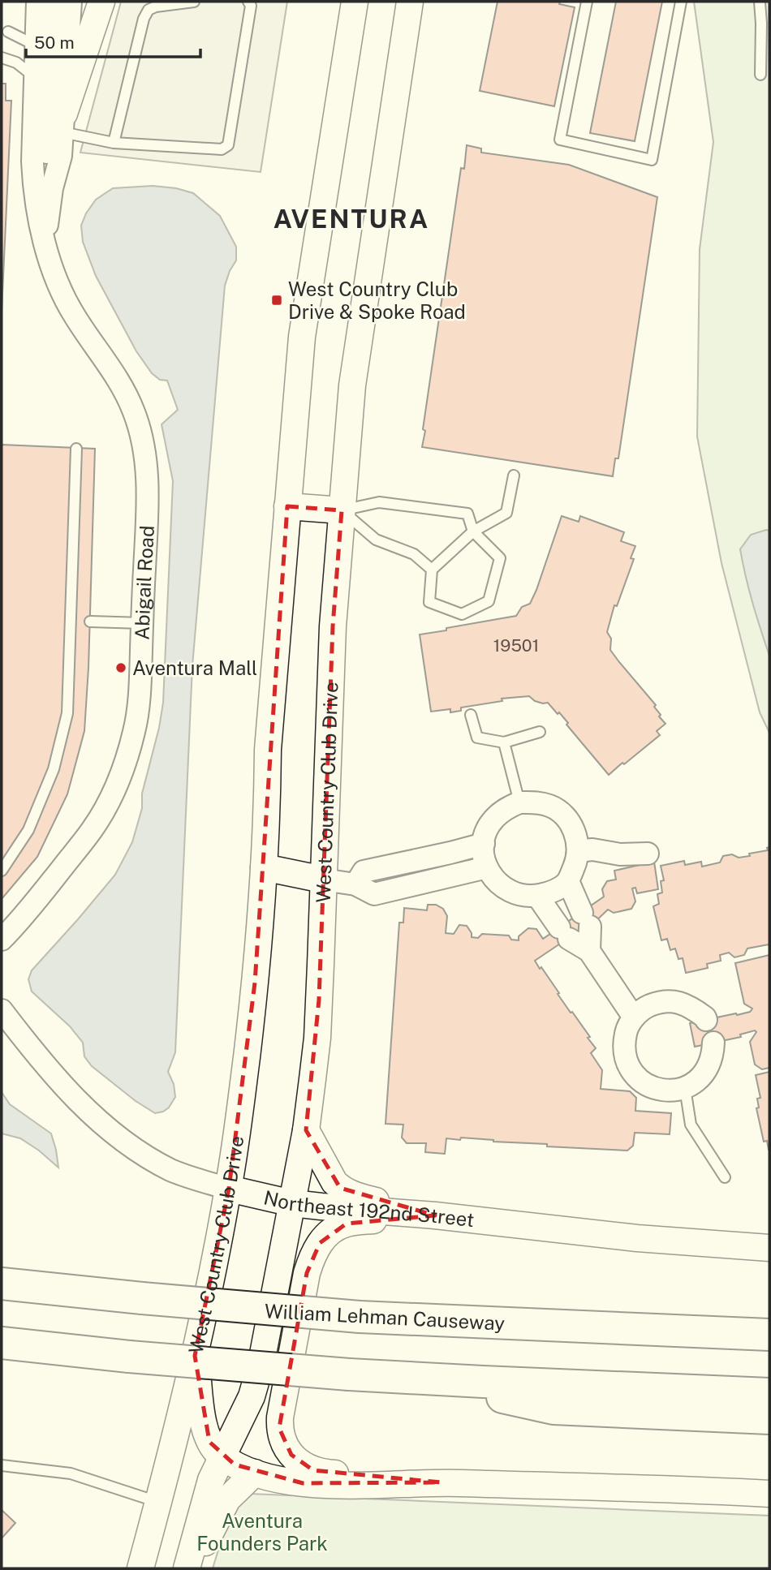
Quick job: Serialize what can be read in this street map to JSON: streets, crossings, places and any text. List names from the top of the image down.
{
  "streets": {
    "highway": ["William Lehman Causeway"],
    "street": ["Abigail Road", "West Country Club Drive", "Northeast 192nd Street"]
  },
  "crossings": [
    ["West Country Club Drive", "Northeast 192nd Street"]
  ],
  "districts": ["AVENTURA"],
  "parks": ["Aventura Founders Park"],
  "places": {
    "transit": ["West Country Club Drive & Spoke Road"],
    "other": ["Aventura Mall"]
  },
  "house_numbers": ["19501"],
  "scale_bar": "50 m"
}
